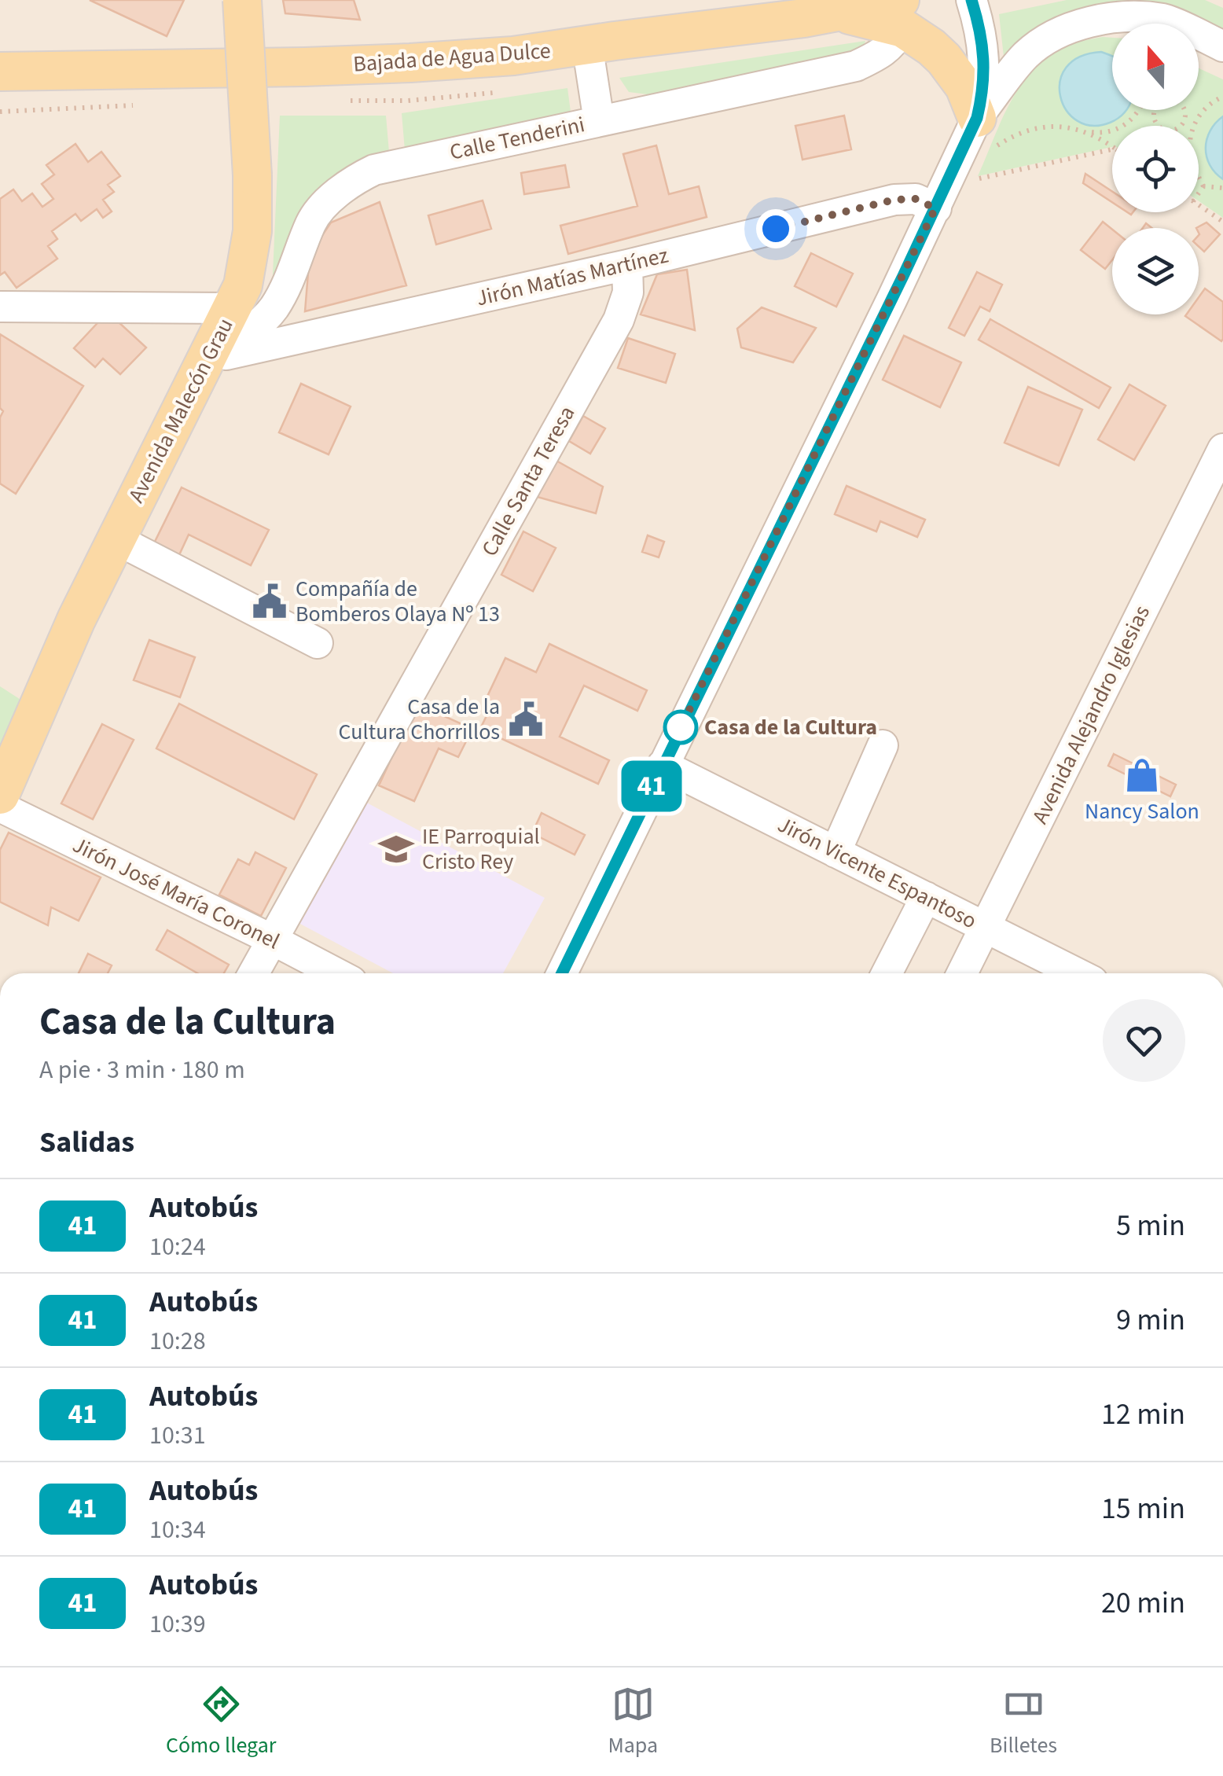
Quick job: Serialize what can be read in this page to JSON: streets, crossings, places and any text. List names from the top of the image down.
{
  "streets": {
    "main road": ["Bajada de Agua Dulce", "Avenida Malecón Grau"],
    "street": [
      "Calle Tenderini",
      "Jirón Matías Martínez",
      "Calle Santa Teresa",
      "Avenida Alejandro Iglesias",
      "Jirón Vicente Espantoso",
      "Jirón José María Coronel"
    ]
  },
  "crossings": [
    ["Bajada de Agua Dulce", "Calle Tenderini"],
    ["Calle Tenderini", "Jirón Matías Martínez"],
    ["Calle Tenderini", "Avenida Malecón Grau"],
    ["Jirón Matías Martínez", "Avenida Malecón Grau"],
    ["Jirón Matías Martínez", "Calle Santa Teresa"],
    ["Calle Santa Teresa", "Jirón José María Coronel"],
    ["Avenida Alejandro Iglesias", "Jirón Vicente Espantoso"]
  ],
  "places": {
    "public building": ["Compañía de Bomberos Olaya Nº 13", "Casa de la Cultura Chorrillos"],
    "other": ["Casa de la Cultura"],
    "shop": ["Nancy Salon"],
    "school or university": ["IE Parroquial Cristo Rey"]
  },
  "lines": ["bus line 41"],
  "north": "top",
  "page": {
    "on_map": "41",
    "heading": [
      ["Casa de la Cultura", "A pie · 3 min · 180 m"],
      "Salidas"
    ],
    "list": [
      {
        "mark": "41",
        "name": "Autobús",
        "note": "10:24",
        "value": "5 min"
      },
      {
        "mark": "41",
        "name": "Autobús",
        "note": "10:28",
        "value": "9 min"
      },
      {
        "mark": "41",
        "name": "Autobús",
        "note": "10:31",
        "value": "12 min"
      },
      {
        "mark": "41",
        "name": "Autobús",
        "note": "10:34",
        "value": "15 min"
      },
      {
        "mark": "41",
        "name": "Autobús",
        "note": "10:39",
        "value": "20 min"
      }
    ],
    "tabs": ["Cómo llegar", "Mapa", "Billetes"]
  }
}
